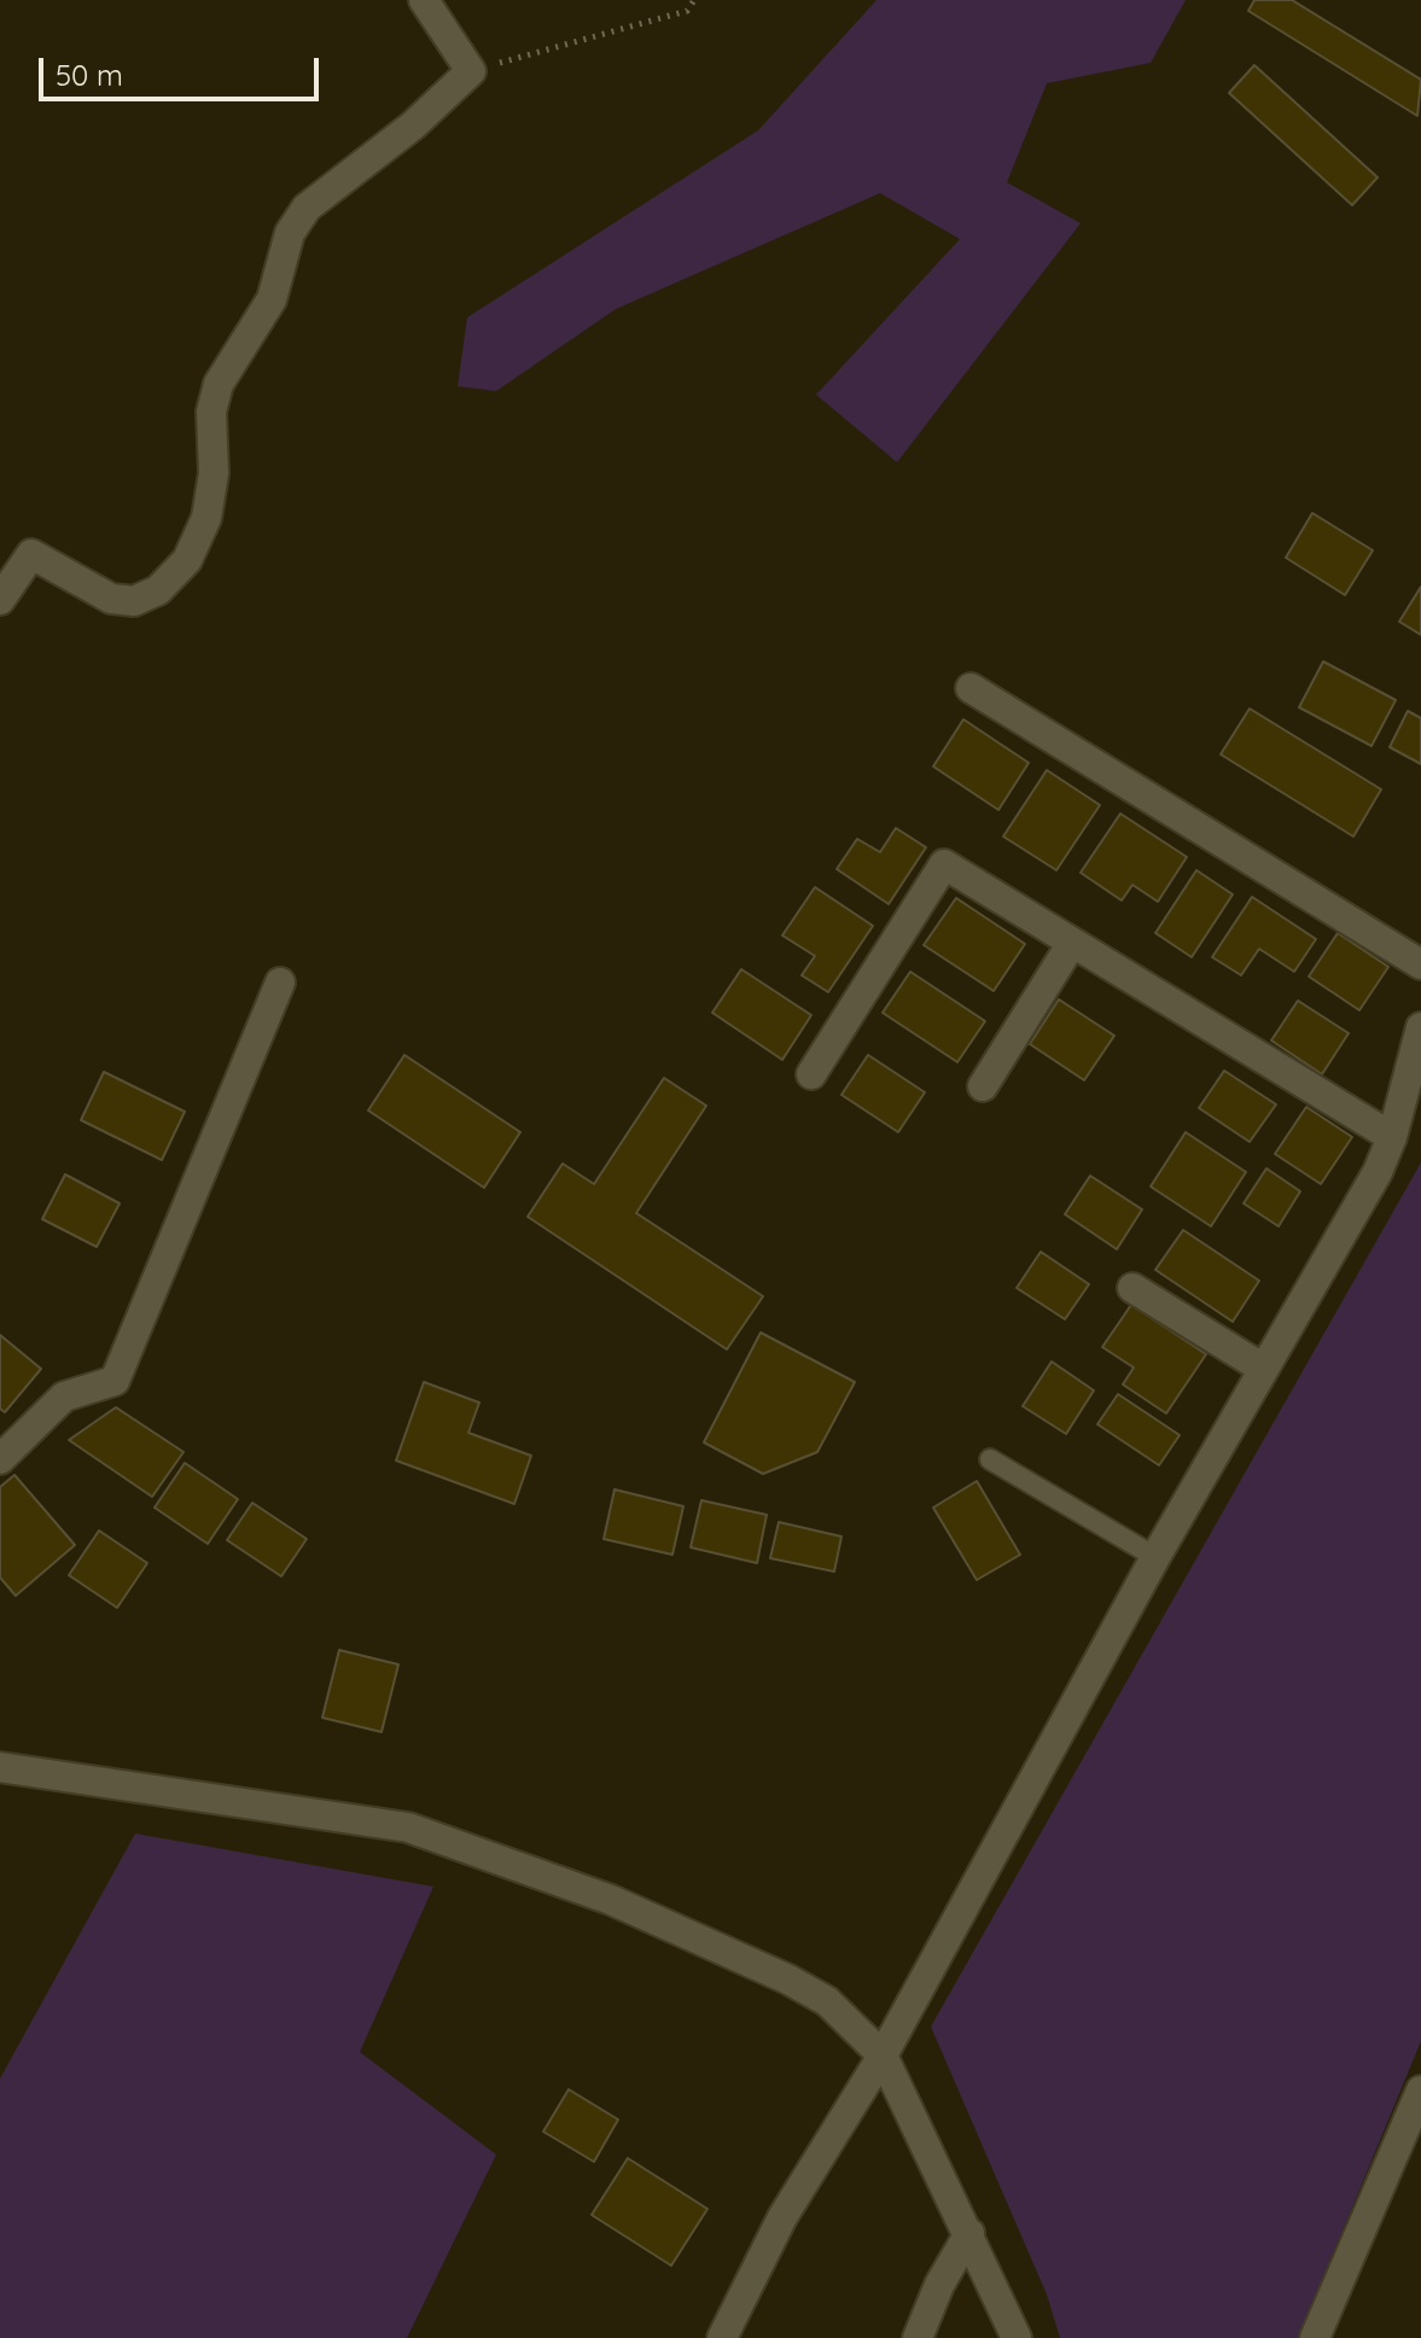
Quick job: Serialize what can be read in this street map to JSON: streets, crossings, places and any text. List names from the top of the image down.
{
  "scale_bar": "50 m"
}
